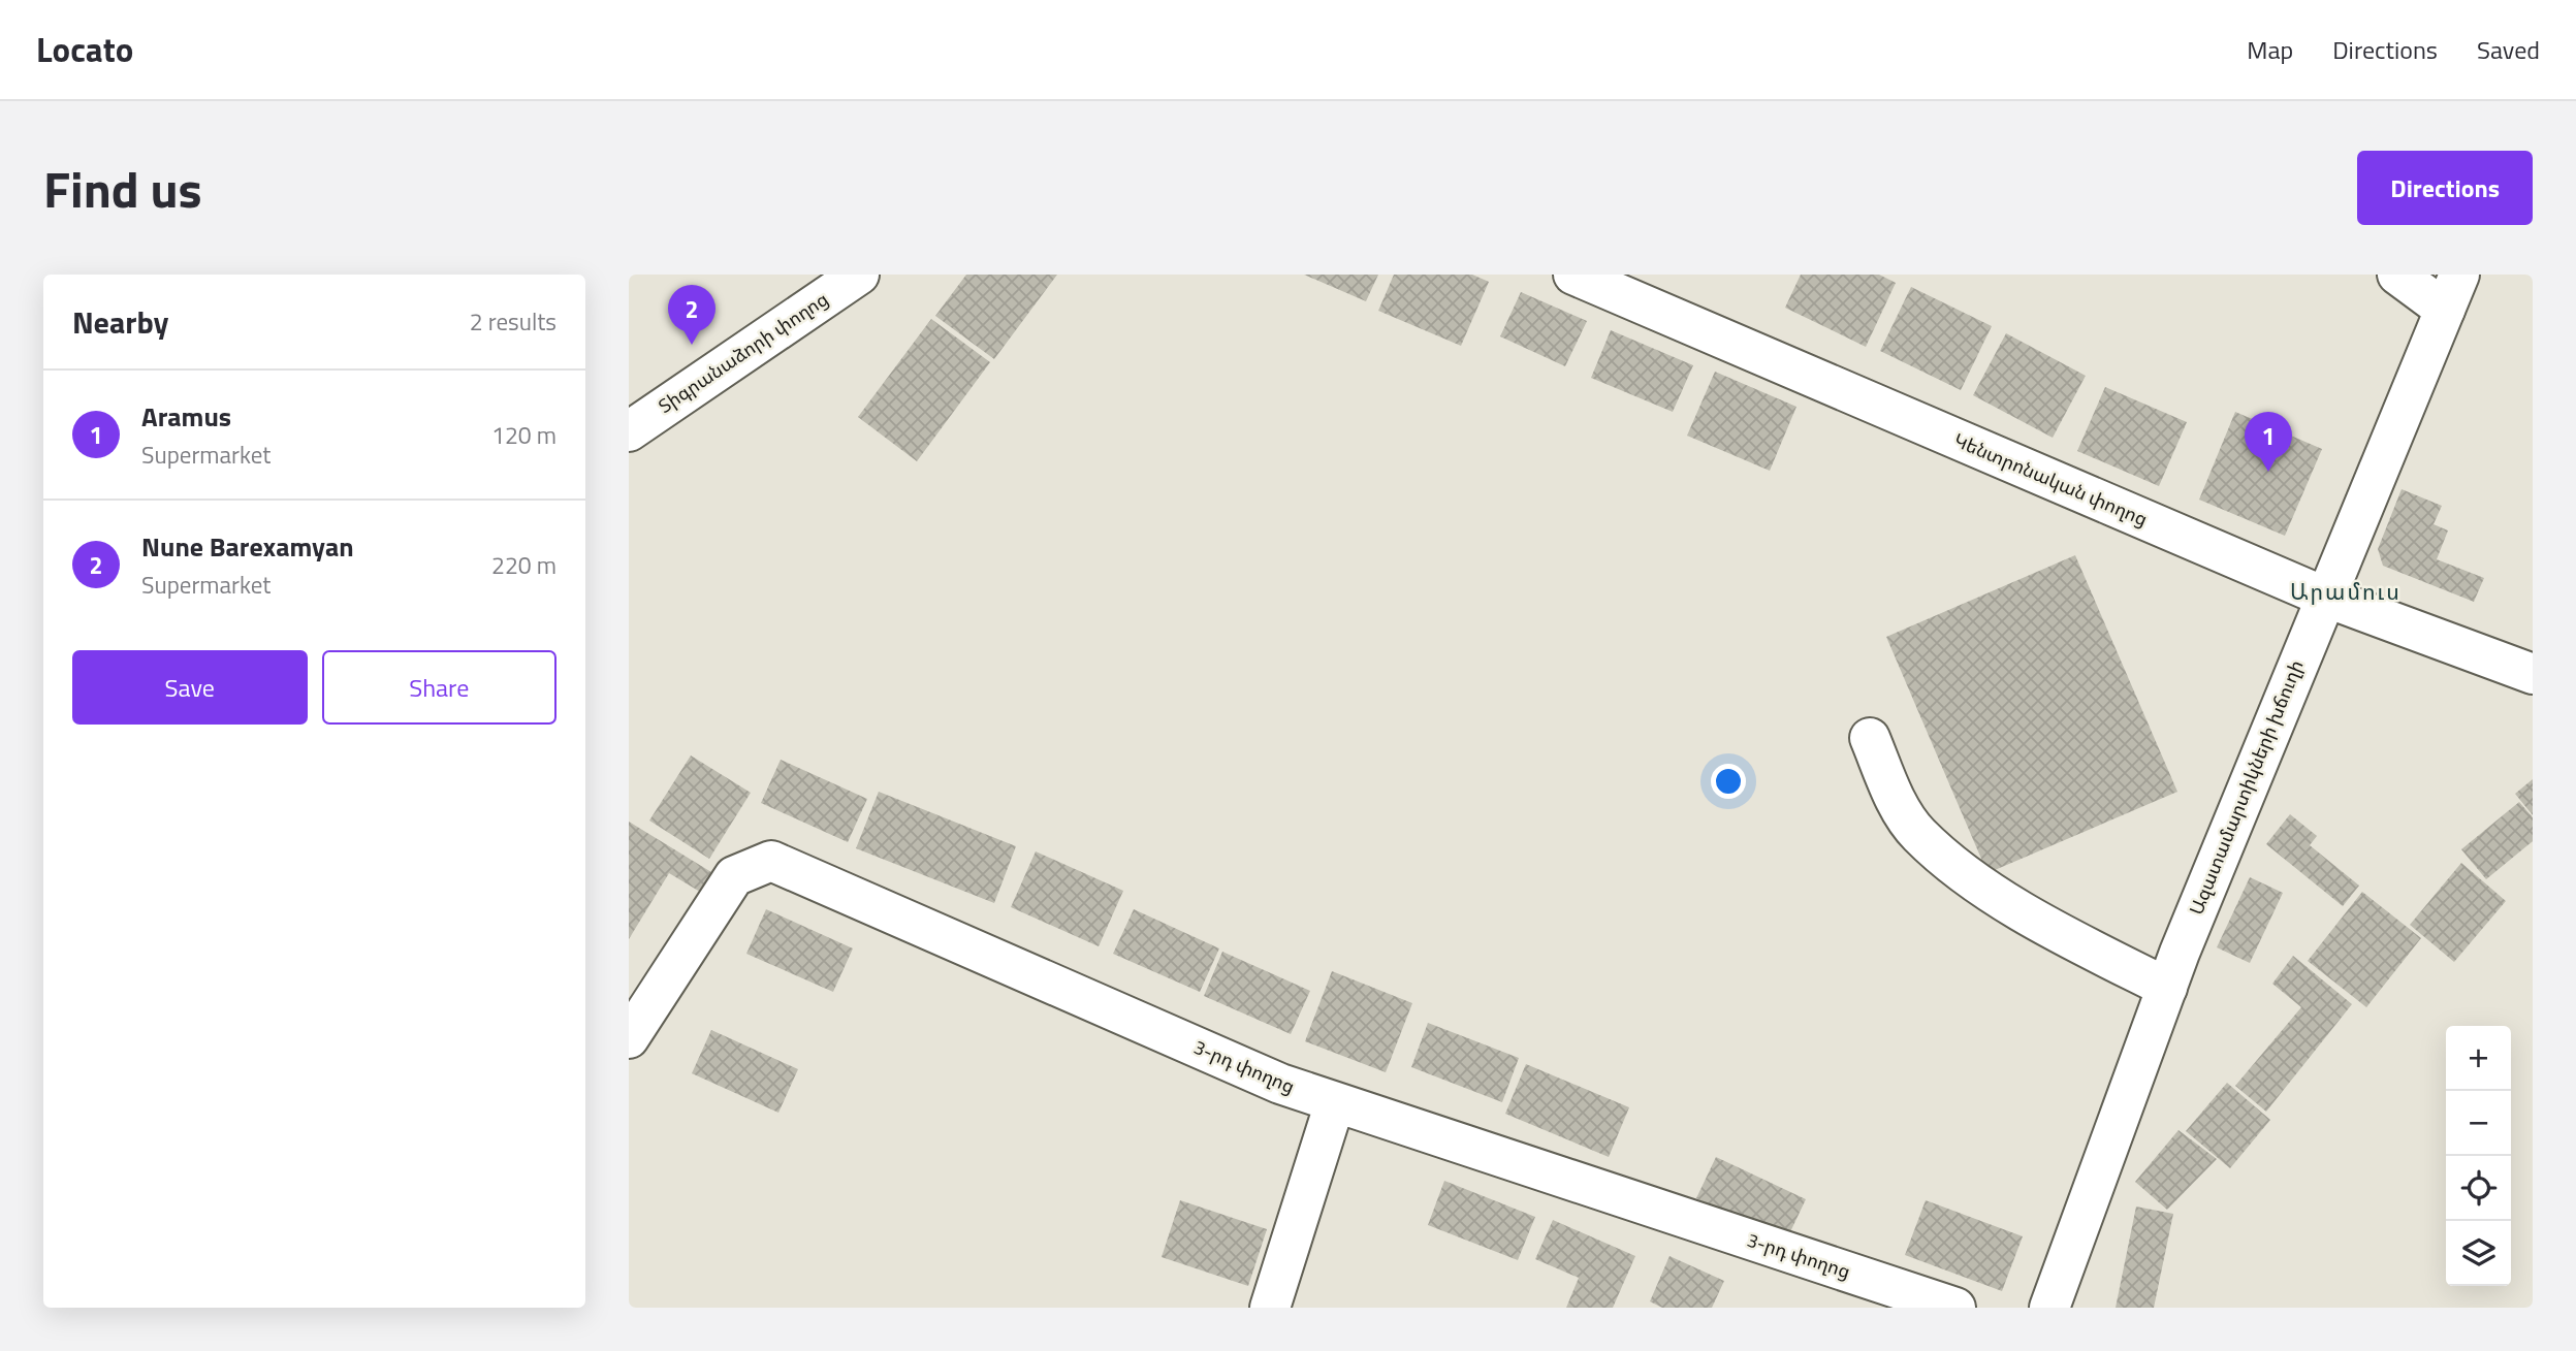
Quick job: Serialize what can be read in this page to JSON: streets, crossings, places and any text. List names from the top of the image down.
{
  "streets": {
    "street": [
      "Տիգրանաձորի փողոց",
      "Կենտրոնական փողոց",
      "Ազատամարտիկների խճուղի",
      "3-րդ փողոց"
    ]
  },
  "crossings": [
    ["Կենտրոնական փողոց", "Ազատամարտիկների խճուղի"]
  ],
  "districts": ["Արամուս"],
  "page": {
    "header": "Locato",
    "nav": ["Map", "Directions", "Saved"],
    "title": "Find us",
    "buttons": [
      "Directions",
      ["Save", "Share"]
    ],
    "heading": ["Nearby", "2 results"],
    "pins": ["2", "1"],
    "list": [
      {
        "mark": "1",
        "name": "Aramus",
        "note": "Supermarket",
        "value": "120 m"
      },
      {
        "mark": "2",
        "name": "Nune Barexamyan",
        "note": "Supermarket",
        "value": "220 m"
      }
    ],
    "map_buttons": ["+", "−"]
  }
}
